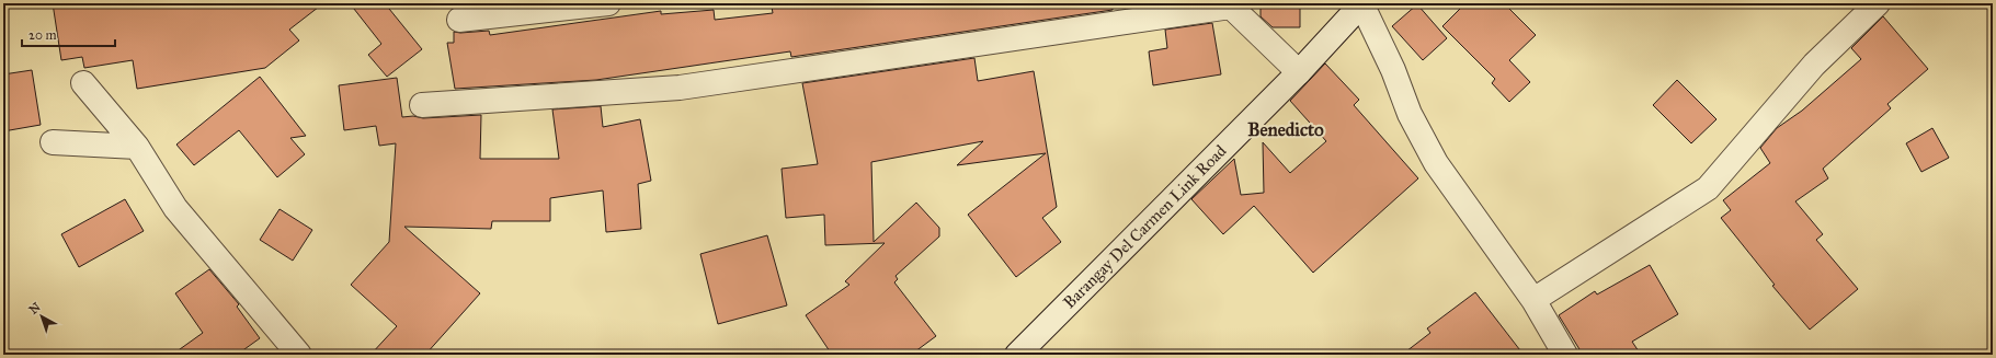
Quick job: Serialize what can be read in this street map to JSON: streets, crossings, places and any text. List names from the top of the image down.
{
  "streets": {
    "street": ["Barangay Del Carmen Link Road"]
  },
  "districts": ["Benedicto"],
  "scale_bar": "20 m",
  "north": "top left"
}
